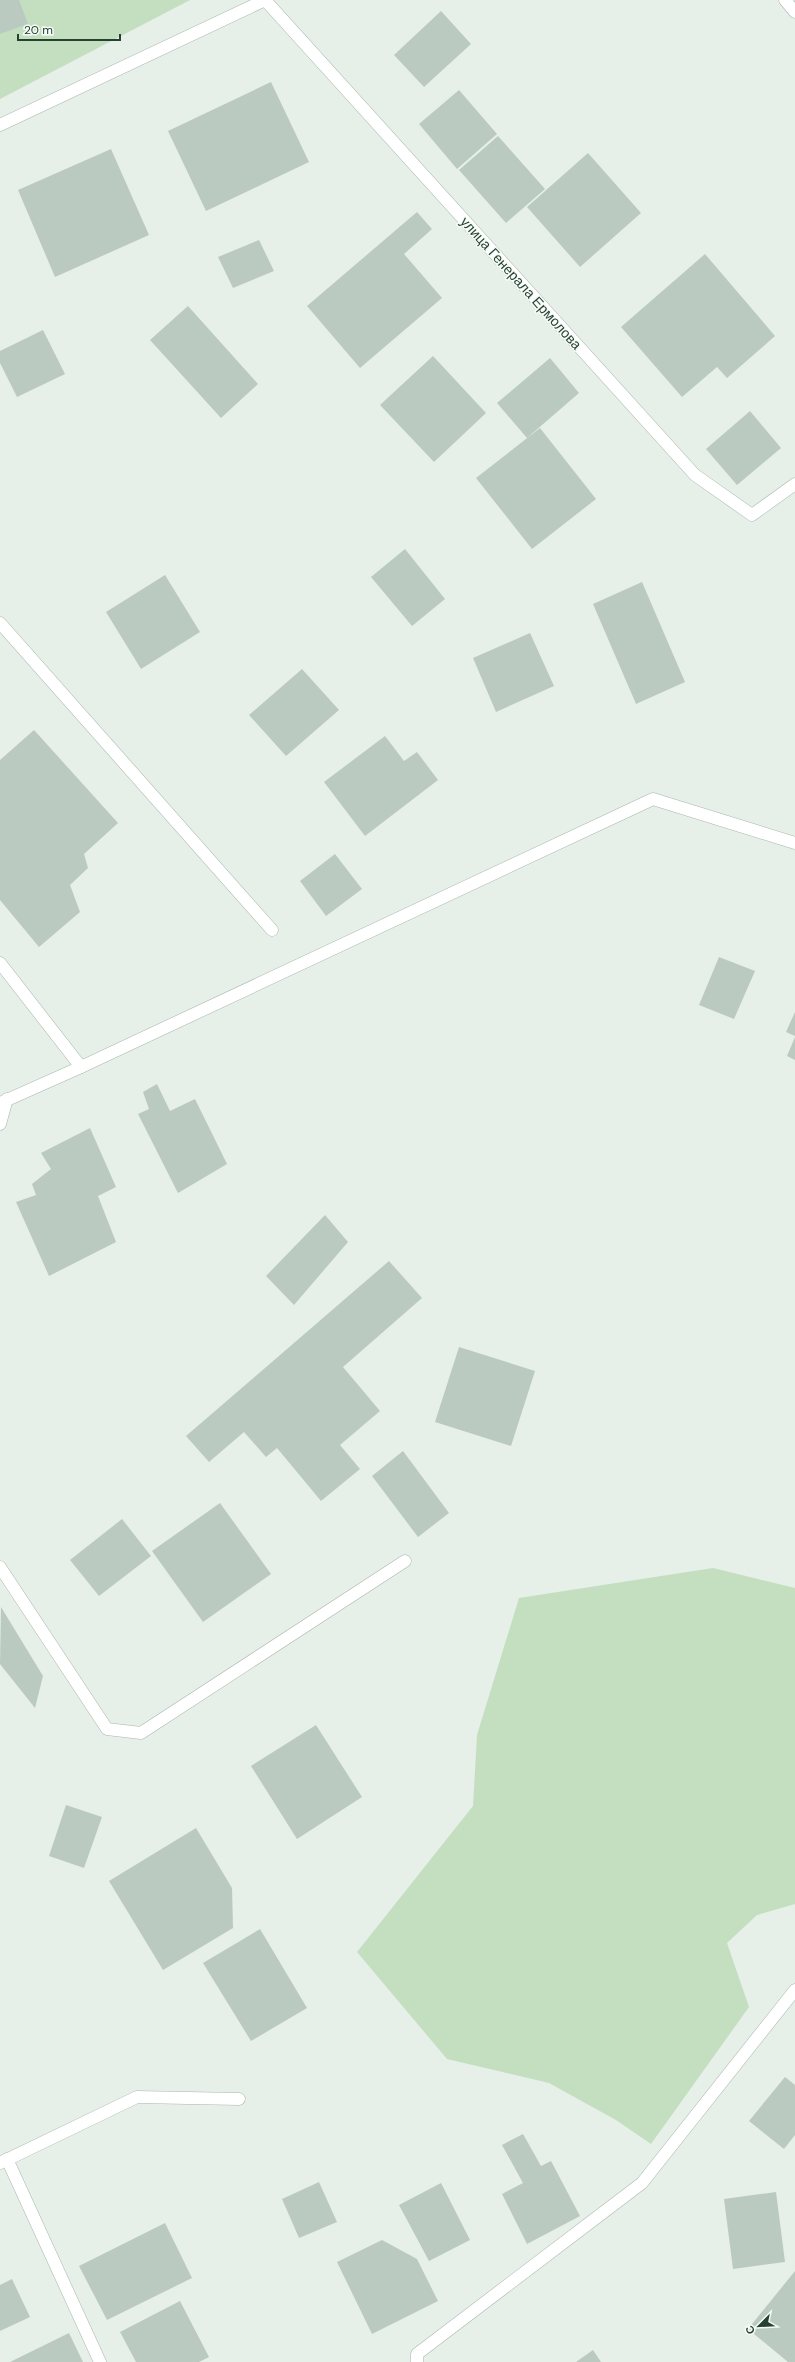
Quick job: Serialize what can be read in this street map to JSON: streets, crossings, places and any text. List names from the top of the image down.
{
  "streets": {
    "street": ["улица Генерала Ермолова"]
  },
  "scale_bar": "20 m",
  "north": "bottom left"
}
